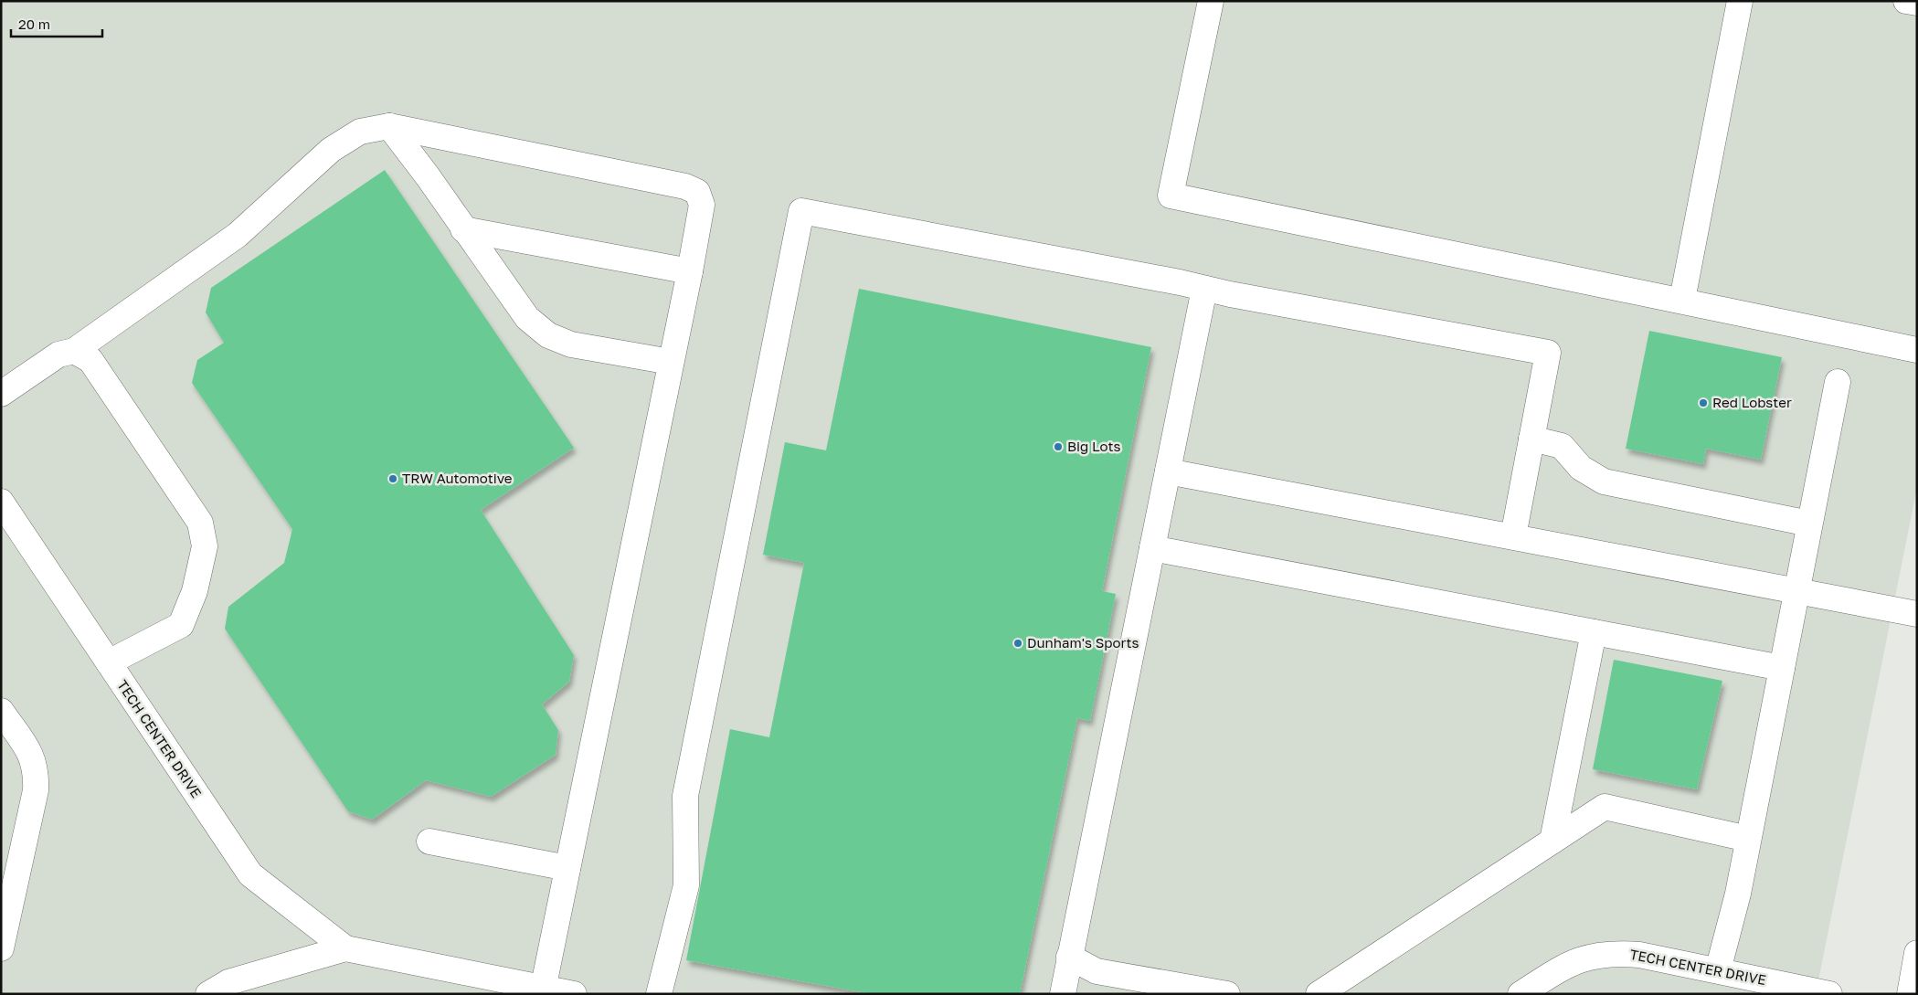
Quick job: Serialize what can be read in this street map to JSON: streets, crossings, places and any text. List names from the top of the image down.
{
  "streets": {
    "street": ["TECH CENTER DRIVE"]
  },
  "places": [
    "Red Lobster",
    "Big Lots",
    "TRW Automotive",
    "Dunham's Sports"
  ],
  "scale_bar": "20 m"
}
